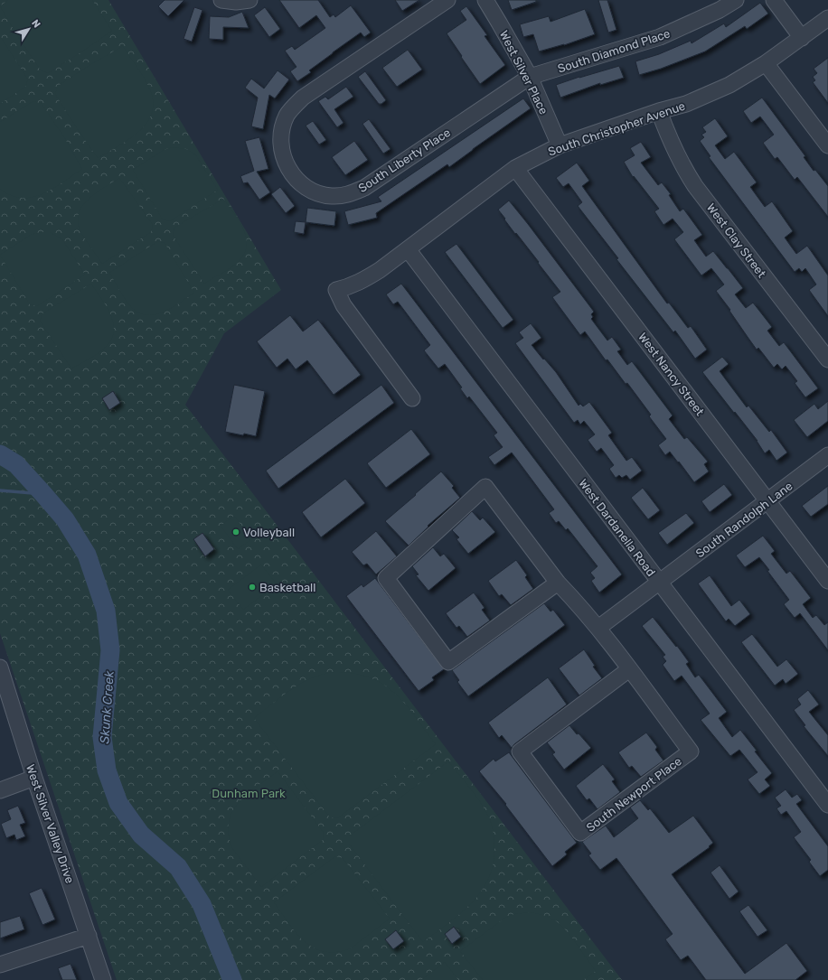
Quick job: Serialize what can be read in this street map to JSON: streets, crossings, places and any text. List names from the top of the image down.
{
  "streets": {
    "street": [
      "South Diamond Place",
      "West Silver Place",
      "South Christopher Avenue",
      "South Liberty Place",
      "West Clay Street",
      "West Nancy Street",
      "South Randolph Lane",
      "West Dardanella Road",
      "South Newport Place",
      "West Silver Valley Drive"
    ]
  },
  "crossings": [
    ["South Diamond Place", "West Silver Place"],
    ["South Diamond Place", "South Liberty Place"],
    ["West Silver Place", "South Christopher Avenue"],
    ["West Silver Place", "South Liberty Place"],
    ["South Christopher Avenue", "West Clay Street"],
    ["South Christopher Avenue", "West Nancy Street"],
    ["South Christopher Avenue", "West Dardanella Road"],
    ["West Nancy Street", "South Randolph Lane"],
    ["South Randolph Lane", "West Dardanella Road"],
    ["South Randolph Lane", "South Newport Place"]
  ],
  "water": ["Skunk Creek"],
  "parks": ["Dunham Park"],
  "places": ["Volleyball", "Basketball"],
  "north": "top right"
}
